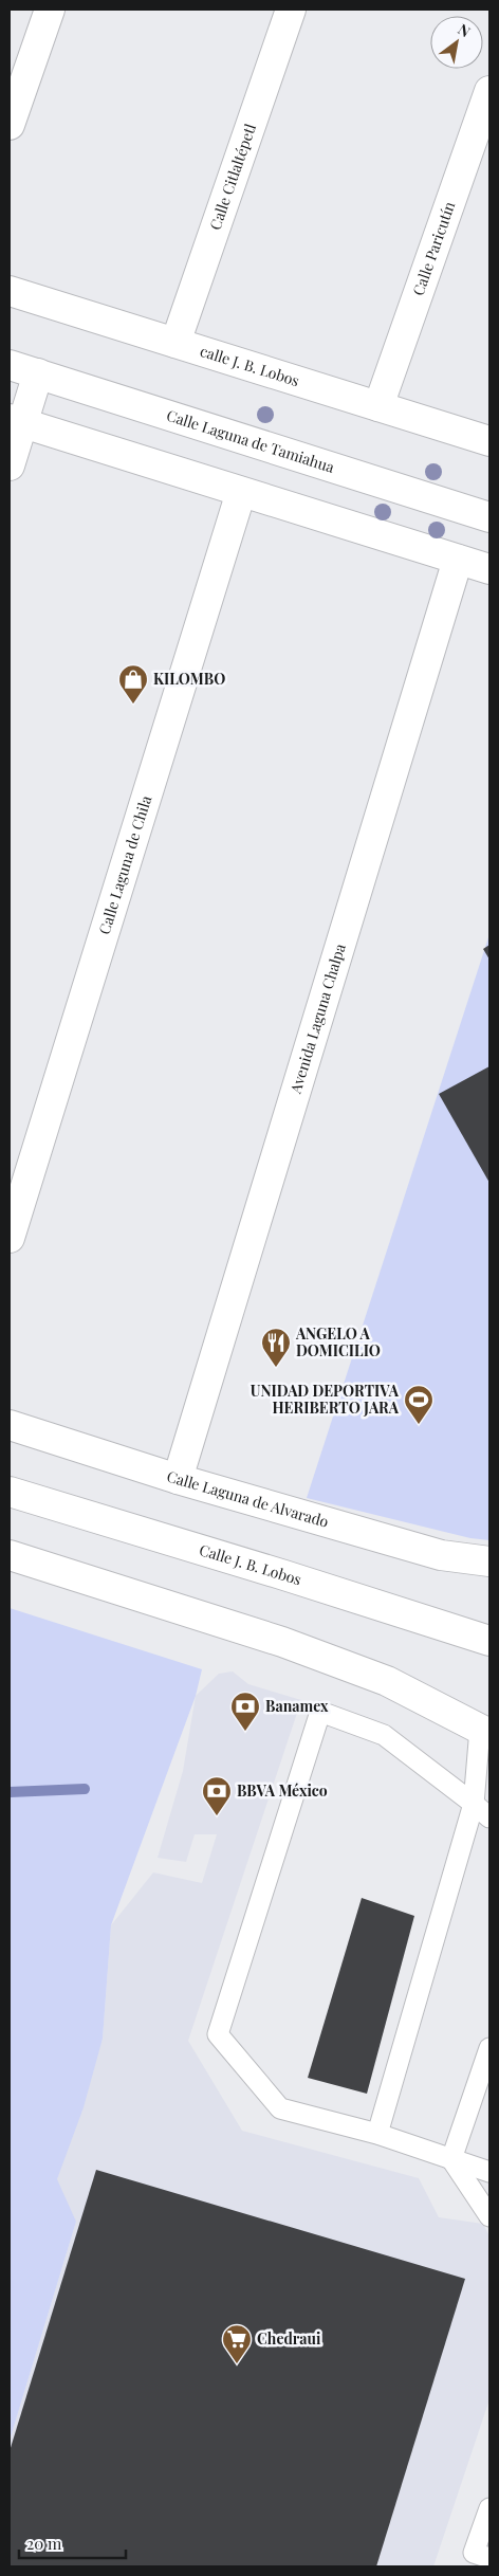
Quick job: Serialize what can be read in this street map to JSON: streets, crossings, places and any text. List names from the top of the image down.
{
  "streets": {
    "street": [
      "Calle Citlaltépetl",
      "Calle Paricutín",
      "calle J. B. Lobos",
      "Calle Laguna de Tamiahua",
      "Calle Laguna de Chila",
      "Avenida Laguna Chalpa",
      "Calle Laguna de Alvarado",
      "Calle J. B. Lobos"
    ]
  },
  "crossings": [
    ["Calle Citlaltépetl", "calle J. B. Lobos"],
    ["Calle Paricutín", "calle J. B. Lobos"],
    ["Avenida Laguna Chalpa", "Calle Laguna de Alvarado"]
  ],
  "places": {
    "shop": ["KILOMBO"],
    "restaurant": ["ANGELO A DOMICILIO"],
    "sports": ["UNIDAD DEPORTIVA HERIBERTO JARA"],
    "bank": ["Banamex", "BBVA México"],
    "supermarket": ["Chedraui"]
  },
  "scale_bar": "20 m",
  "north": "top right"
}
